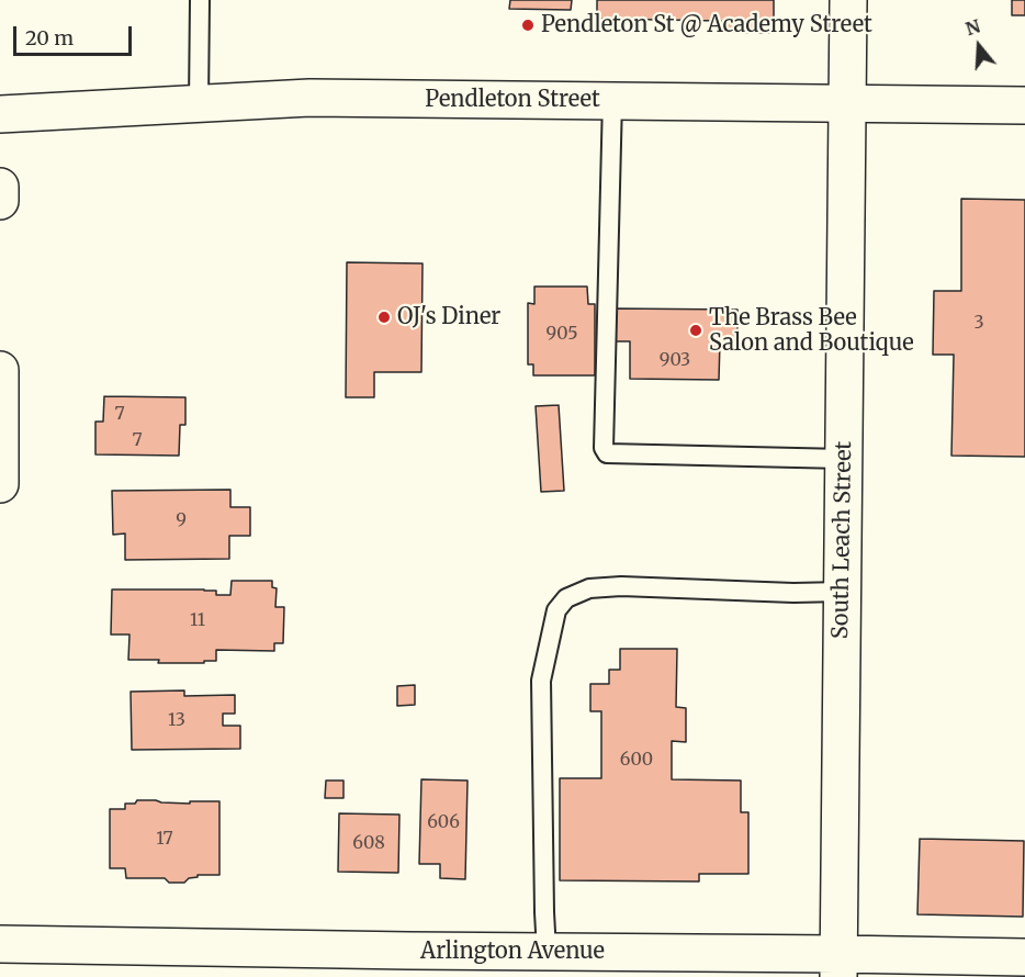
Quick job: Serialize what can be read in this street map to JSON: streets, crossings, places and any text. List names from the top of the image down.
{
  "streets": {
    "street": ["Pendleton Street", "South Leach Street", "Arlington Avenue"]
  },
  "crossings": [
    ["Pendleton Street", "South Leach Street"],
    ["South Leach Street", "Arlington Avenue"]
  ],
  "places": ["Pendleton St @ Academy Street", "OJ's Diner", "The Brass Bee Salon and Boutique"],
  "house_numbers": [
    "3",
    "905",
    "903",
    "7",
    "7",
    "9",
    "11",
    "13",
    "600",
    "606",
    "17",
    "608"
  ],
  "scale_bar": "20 m",
  "north": "top"
}
